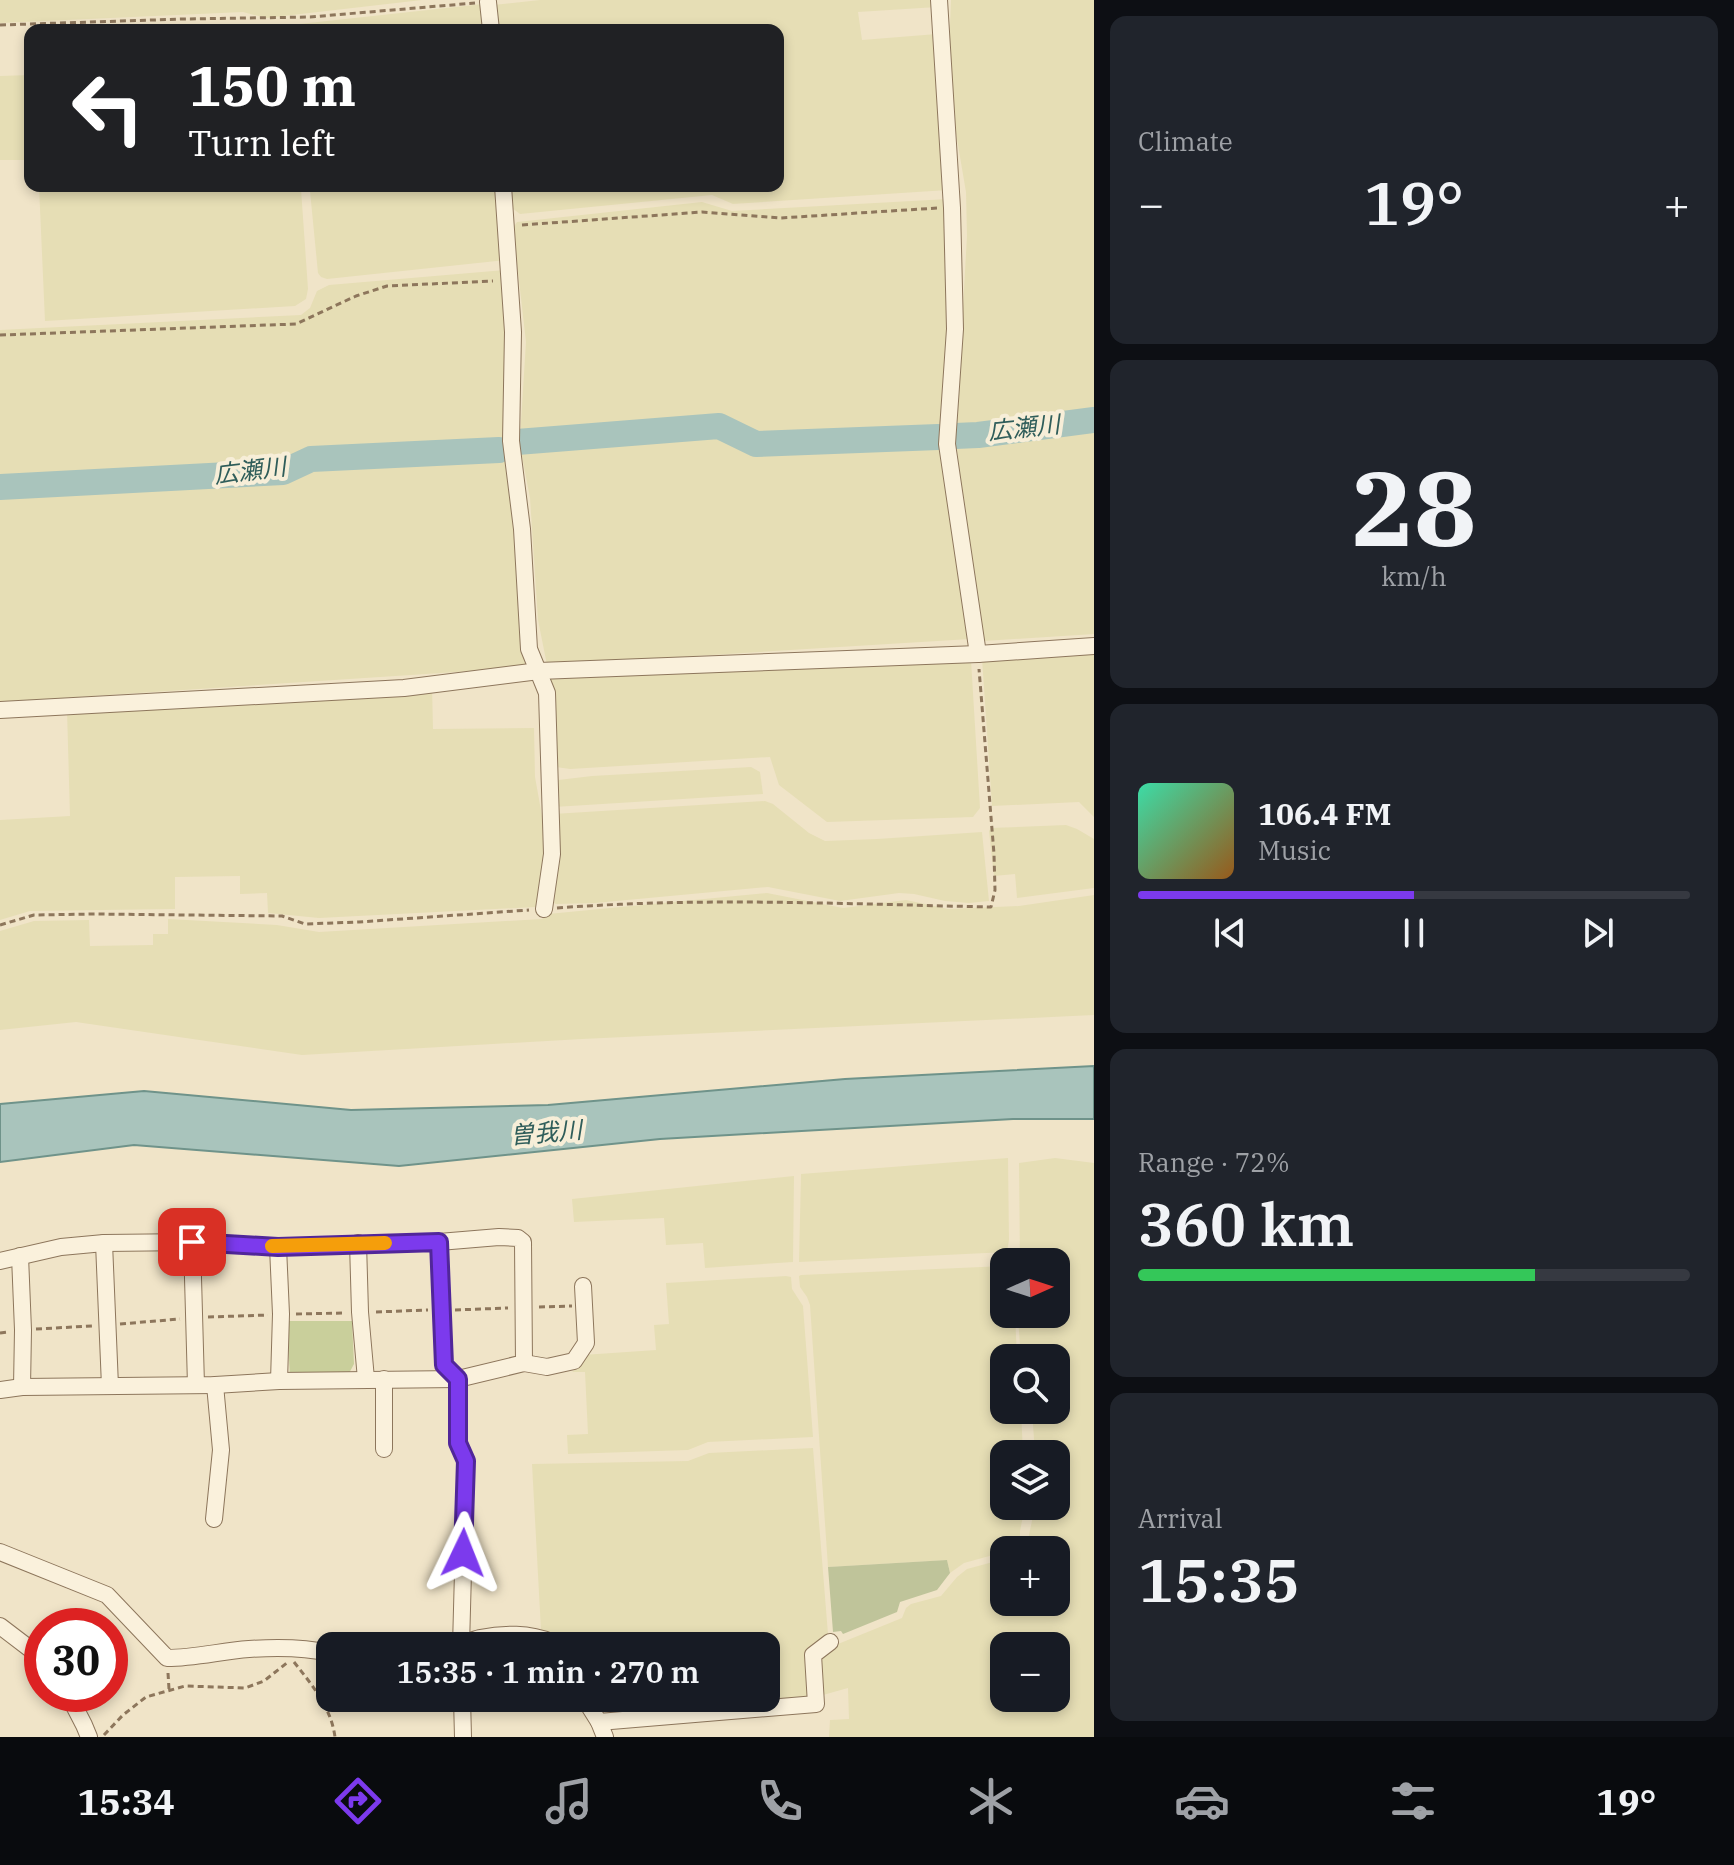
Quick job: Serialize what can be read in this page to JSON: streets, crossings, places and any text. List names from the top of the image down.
{
  "water": ["広瀬川", "曽我川"],
  "north": "right",
  "page": {
    "tile": [
      "Climate",
      ["28", "km/h"],
      ["Range · 72%", "360 km"],
      ["Arrival", "15:35"]
    ],
    "turn": ["150 m", "Turn left"],
    "heat": ["−", "19°", "+"],
    "song": ["106.4 FM", "Music"],
    "map_buttons": ["+", "−"],
    "limit": "30",
    "trip": "15:35 · 1 min · 270 m",
    "tabs": ["15:34", "19°"]
  }
}
